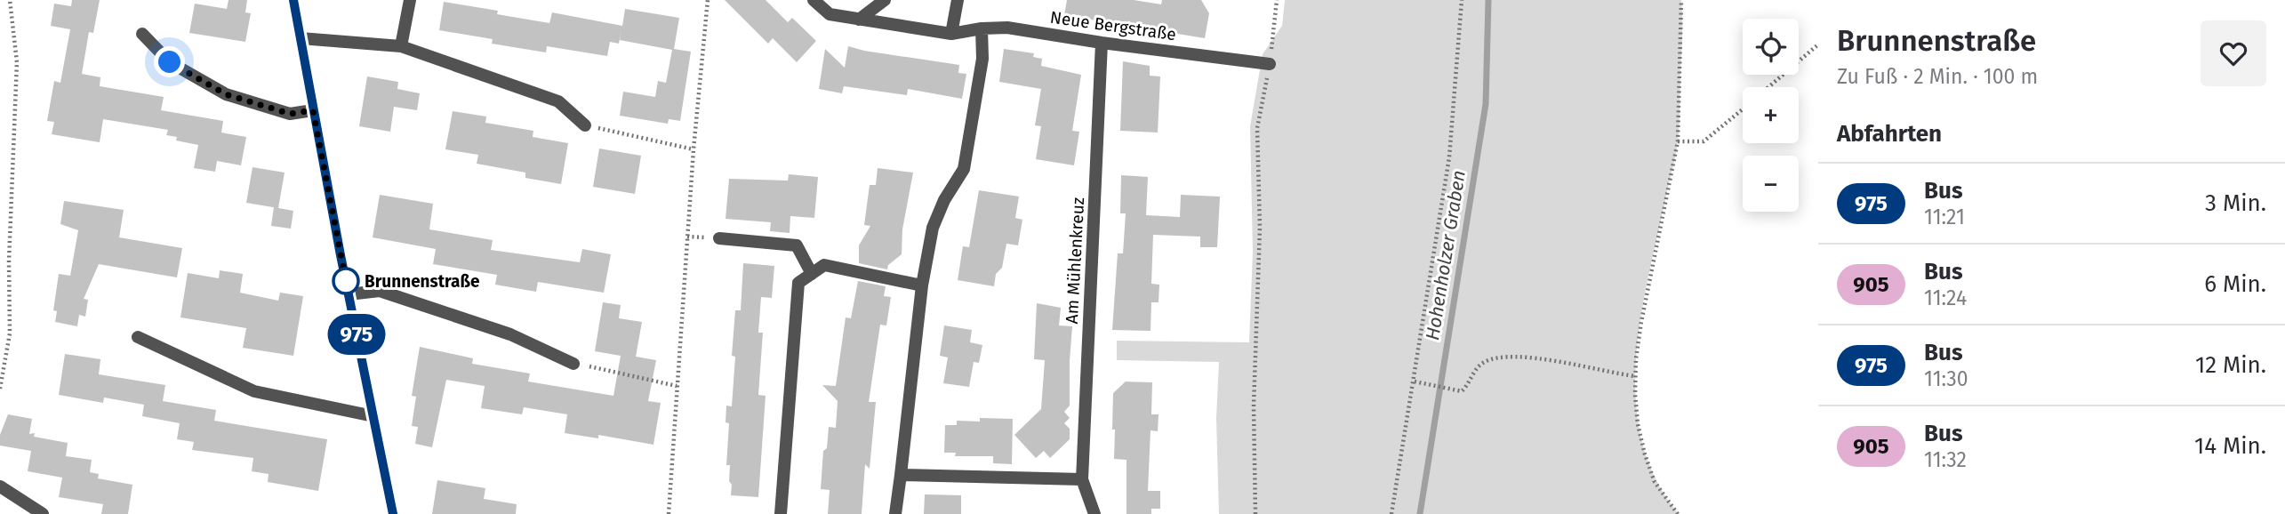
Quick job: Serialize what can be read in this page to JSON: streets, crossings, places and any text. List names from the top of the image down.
{
  "streets": {
    "street": ["Neue Bergstraße", "Am Mühlenkreuz"]
  },
  "crossings": [
    ["Neue Bergstraße", "Am Mühlenkreuz"]
  ],
  "water": ["Hohenholzer Graben"],
  "places": ["Brunnenstraße"],
  "lines": ["bus line 975"],
  "page": {
    "on_map": "975",
    "heading": [
      ["Brunnenstraße", "Zu Fuß · 2 Min. · 100 m"],
      "Abfahrten"
    ],
    "map_buttons": ["+", "−"],
    "list": [
      {
        "mark": "975",
        "name": "Bus",
        "note": "11:21",
        "value": "3 Min."
      },
      {
        "mark": "905",
        "name": "Bus",
        "note": "11:24",
        "value": "6 Min."
      },
      {
        "mark": "975",
        "name": "Bus",
        "note": "11:30",
        "value": "12 Min."
      },
      {
        "mark": "905",
        "name": "Bus",
        "note": "11:32",
        "value": "14 Min."
      }
    ]
  }
}
